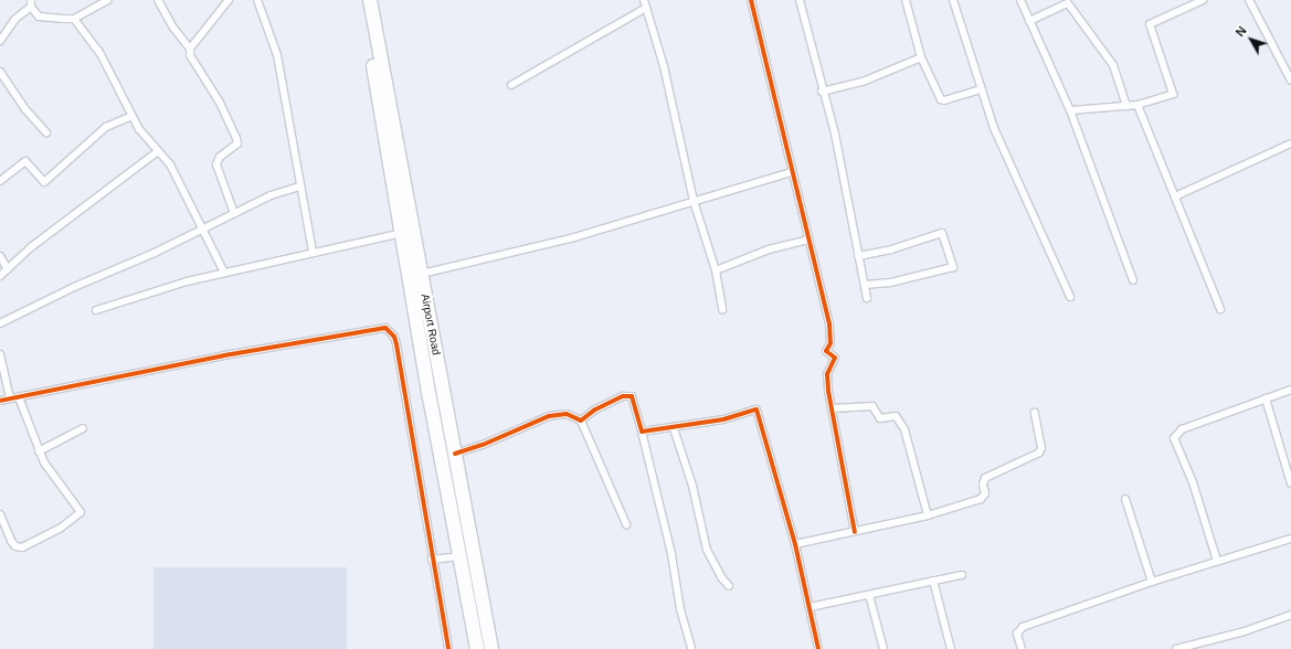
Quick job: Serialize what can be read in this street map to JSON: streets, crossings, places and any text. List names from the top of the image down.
{
  "streets": {
    "highway": ["Airport Road"]
  },
  "north": "top left"
}
